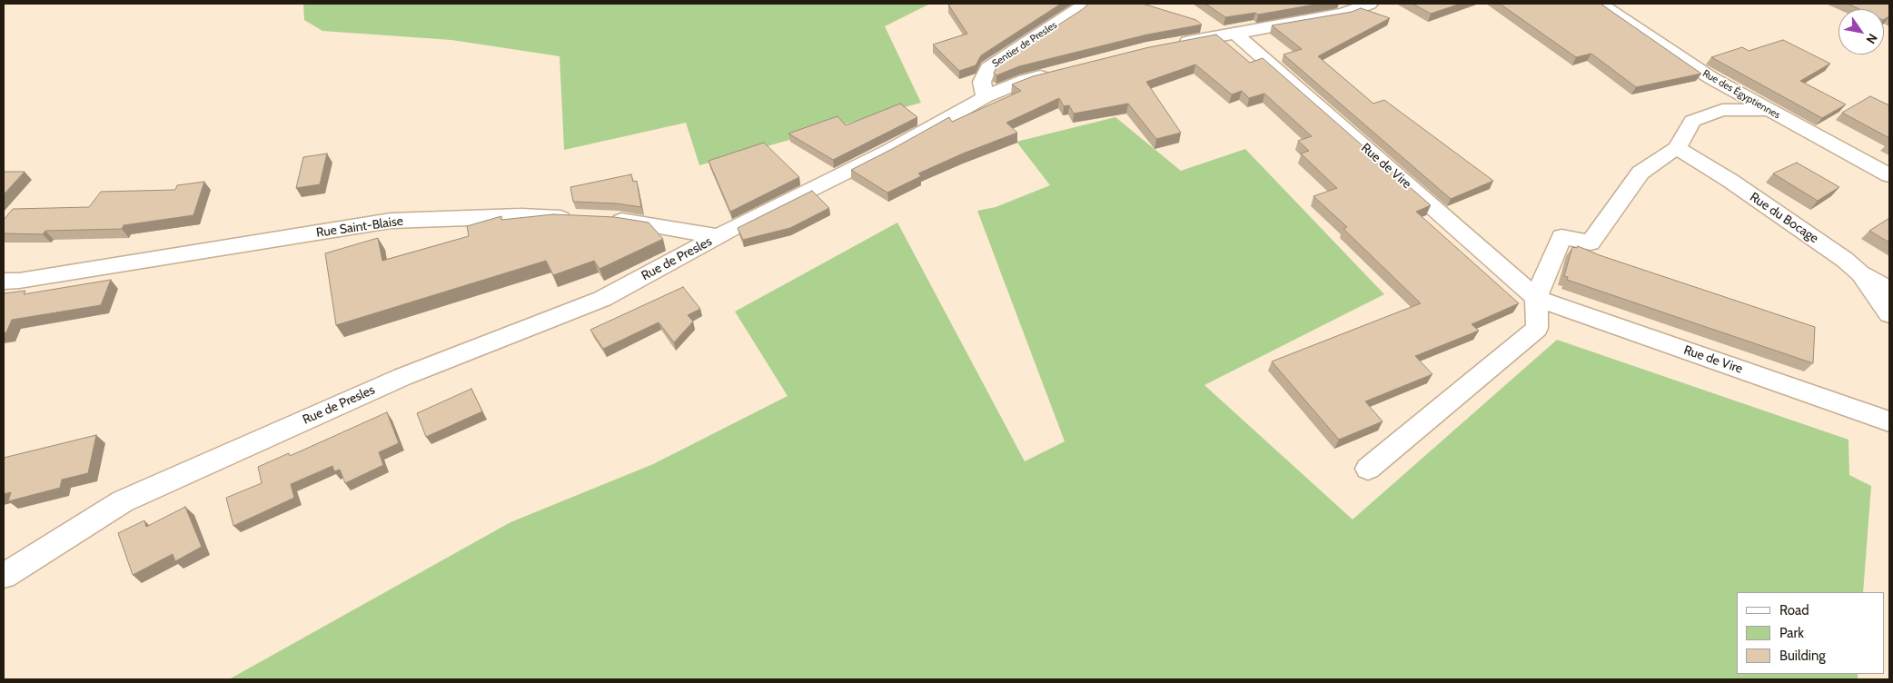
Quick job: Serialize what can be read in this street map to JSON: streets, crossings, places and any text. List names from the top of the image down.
{
  "streets": {
    "street": [
      "Sentier de Presles",
      "Rue des Égyptiennes",
      "Rue de Vire",
      "Rue du Bocage",
      "Rue Saint-Blaise",
      "Rue de Presles"
    ]
  },
  "crossings": [
    ["Sentier de Presles", "Rue de Presles"],
    ["Rue Saint-Blaise", "Rue de Presles"]
  ],
  "legend": ["Road", "Park", "Building"],
  "north": "bottom right"
}
